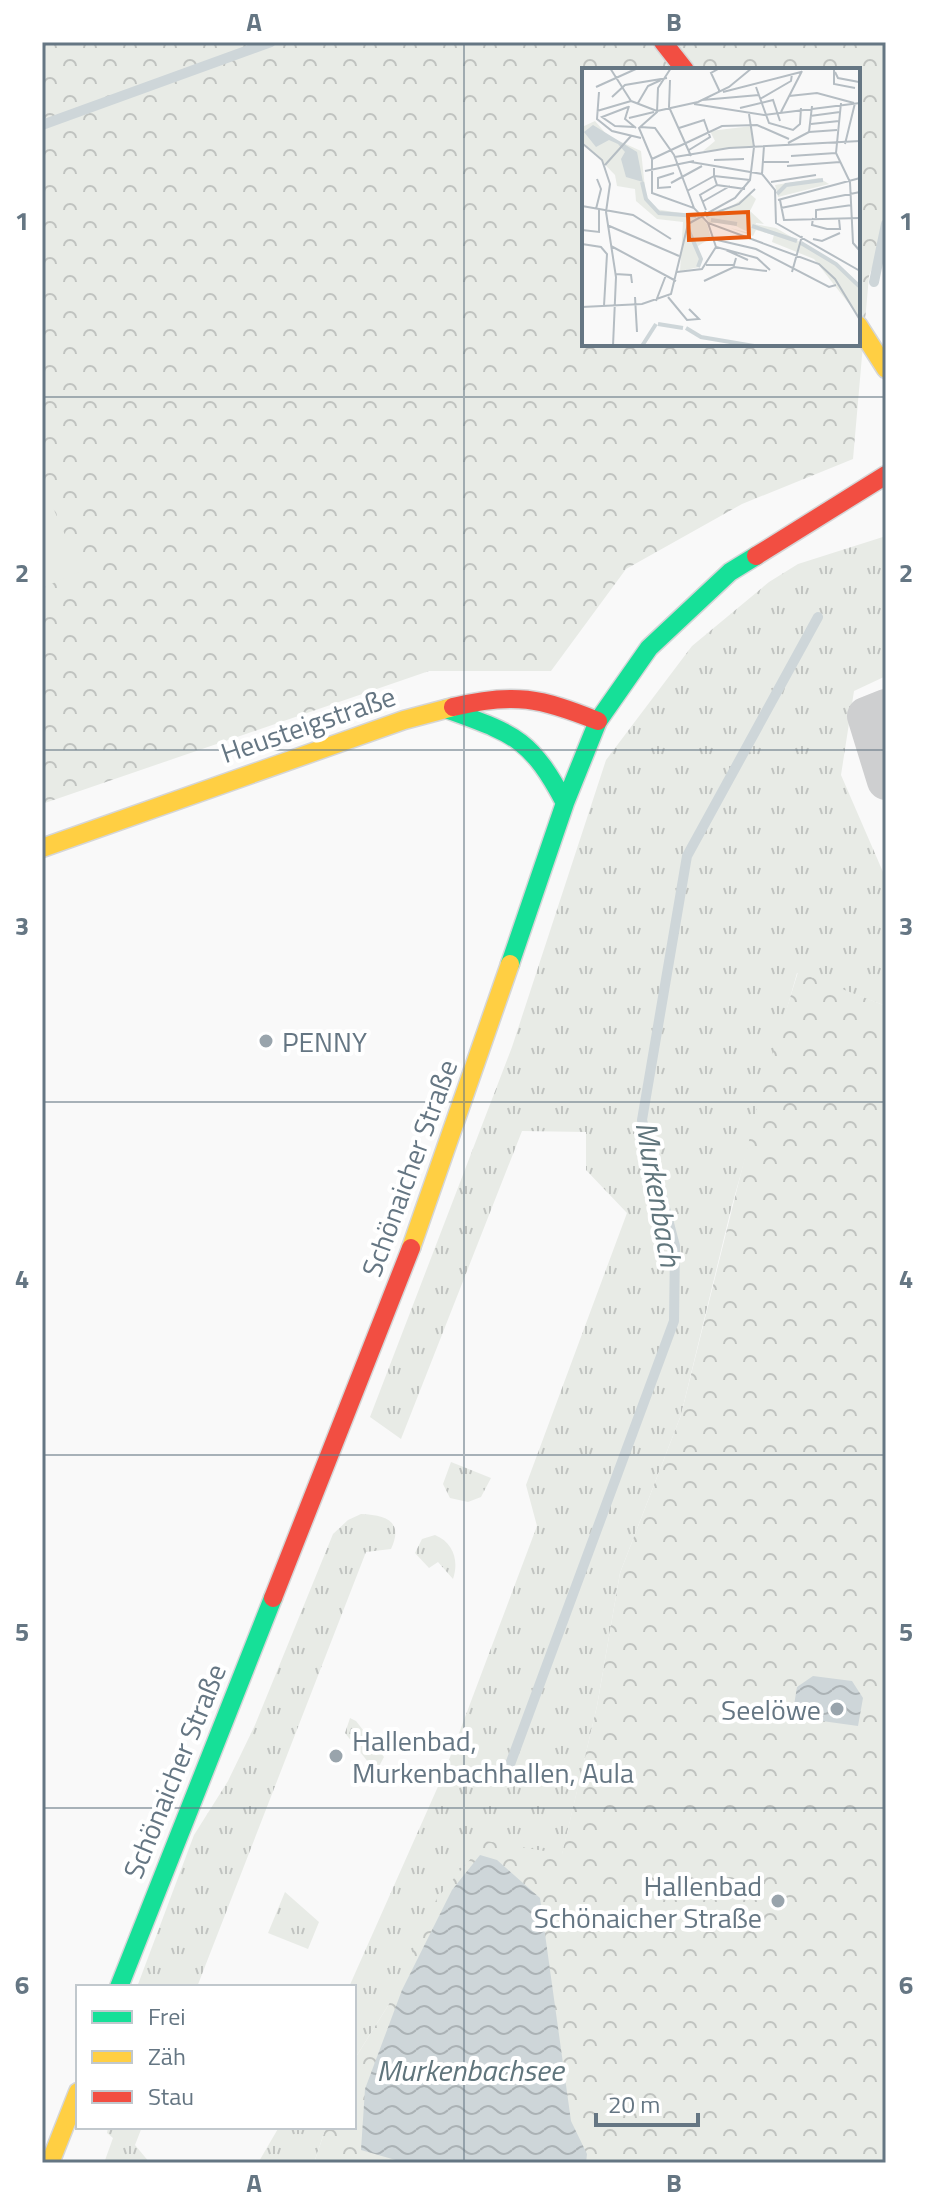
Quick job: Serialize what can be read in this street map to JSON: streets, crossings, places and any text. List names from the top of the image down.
{
  "streets": {
    "main road": ["Heusteigstraße", "Schönaicher Straße"]
  },
  "crossings": [
    ["Heusteigstraße", "Schönaicher Straße"]
  ],
  "water": ["Murkenbach", "Murkenbachsee"],
  "places": [
    "PENNY",
    "Seelöwe",
    "Hallenbad, Murkenbachhallen, Aula",
    "Hallenbad Schönaicher Straße"
  ],
  "legend": ["Frei", "Zäh", "Stau"],
  "scale_bar": "20 m",
  "grid": {
    "columns": ["A", "B"],
    "rows": [
      "1",
      "2",
      "3",
      "4",
      "5",
      "6"
    ]
  }
}
